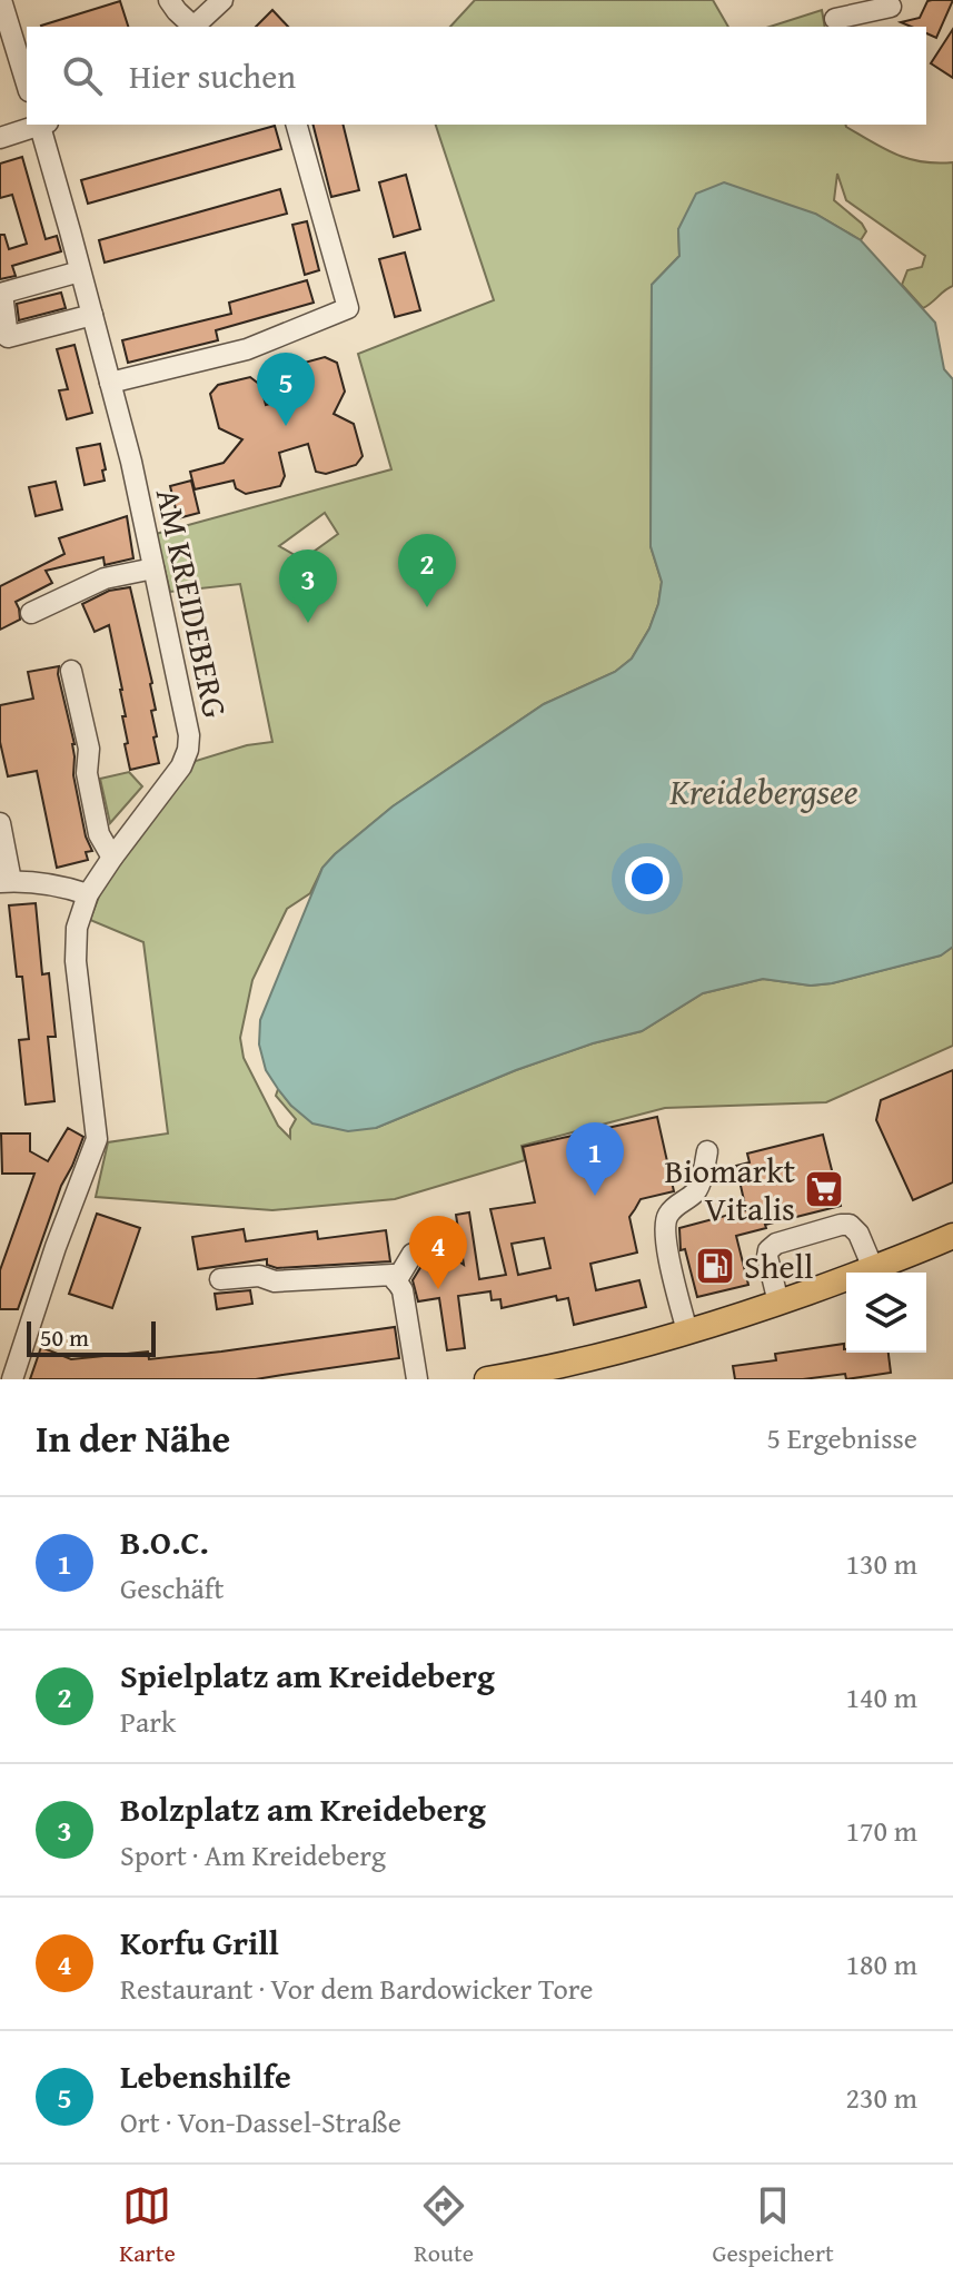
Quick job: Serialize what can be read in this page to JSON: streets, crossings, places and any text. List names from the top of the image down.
{
  "streets": {
    "street": ["AM KREIDEBERG"]
  },
  "water": ["Kreidebergsee"],
  "places": {
    "supermarket": ["Biomarkt Vitalis"],
    "fuel station": ["Shell"]
  },
  "scale_bar": "50 m",
  "page": {
    "search": "Hier suchen",
    "pins": [
      "5",
      "2",
      "3",
      "1",
      "4"
    ],
    "scale": "50 m",
    "heading": ["In der Nähe", "5 Ergebnisse"],
    "list": [
      {
        "mark": "1",
        "name": "B.O.C.",
        "note": "Geschäft",
        "value": "130 m"
      },
      {
        "mark": "2",
        "name": "Spielplatz am Kreideberg",
        "note": "Park",
        "value": "140 m"
      },
      {
        "mark": "3",
        "name": "Bolzplatz am Kreideberg",
        "note": "Sport · Am Kreideberg",
        "value": "170 m"
      },
      {
        "mark": "4",
        "name": "Korfu Grill",
        "note": "Restaurant · Vor dem Bardowicker Tore",
        "value": "180 m"
      },
      {
        "mark": "5",
        "name": "Lebenshilfe",
        "note": "Ort · Von-Dassel-Straße",
        "value": "230 m"
      }
    ],
    "nav": ["Karte", "Route", "Gespeichert"]
  }
}
